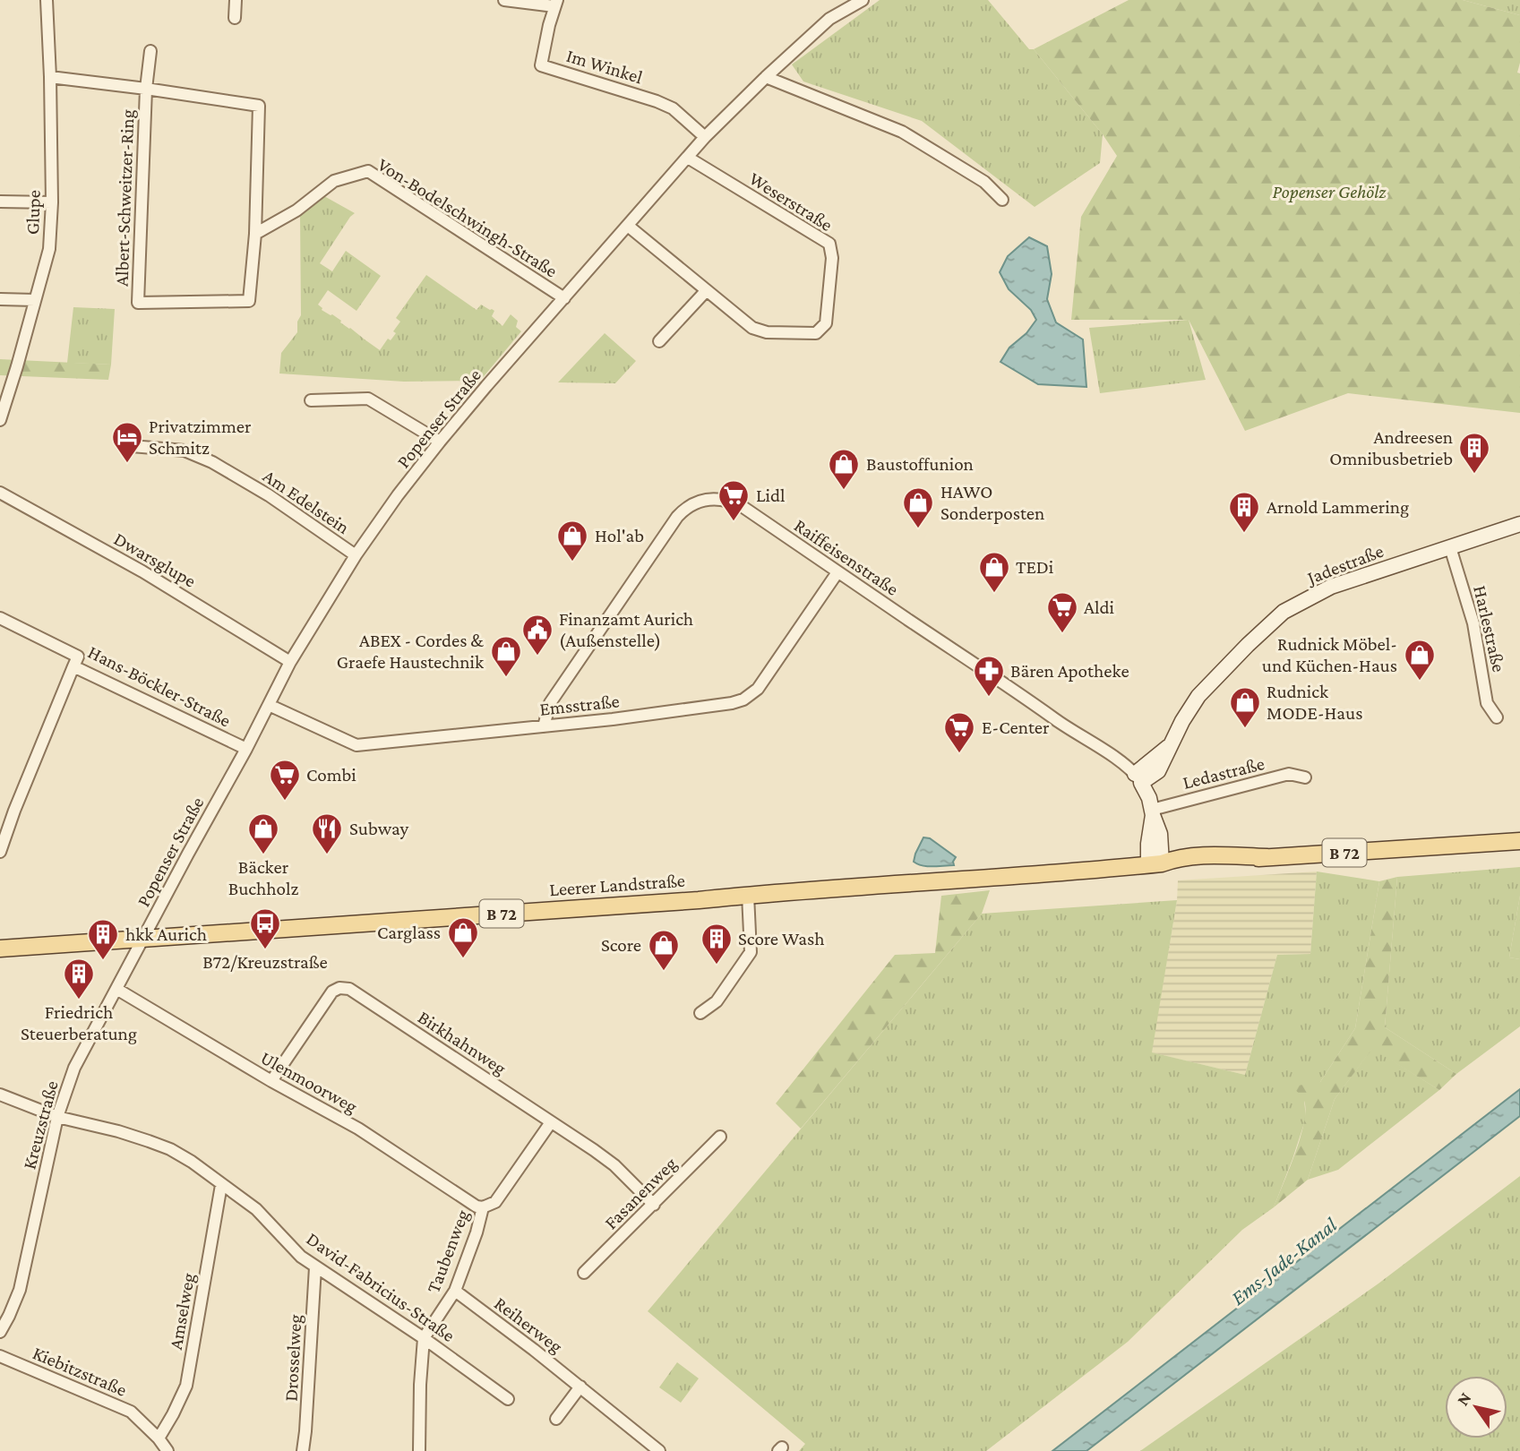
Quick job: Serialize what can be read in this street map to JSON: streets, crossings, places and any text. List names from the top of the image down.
{
  "streets": {
    "main road": ["B 72", "Leerer Landstraße"],
    "street": [
      "Im Winkel",
      "Albert-Schweitzer-Ring",
      "Weserstraße",
      "Glupe",
      "Von-Bodelschwingh-Straße",
      "Popenser Straße",
      "Am Edelstein",
      "Raiffeisenstraße",
      "Dwarsglupe",
      "Jadestraße",
      "Harlestraße",
      "Hans-Böckler-Straße",
      "Emsstraße",
      "Ledastraße",
      "Birkhahnweg",
      "Ulenmoorweg",
      "Kreuzstraße",
      "Fasanenweg",
      "Taubenweg",
      "David-Fabricius-Straße",
      "Amselweg",
      "Reiherweg",
      "Drosselweg",
      "Kiebitzstraße"
    ]
  },
  "crossings": [
    ["Im Winkel", "Popenser Straße"],
    ["Albert-Schweitzer-Ring", "Glupe"],
    ["Albert-Schweitzer-Ring", "Von-Bodelschwingh-Straße"],
    ["Weserstraße", "Popenser Straße"],
    ["Von-Bodelschwingh-Straße", "Popenser Straße"],
    ["Popenser Straße", "Am Edelstein"],
    ["Popenser Straße", "Dwarsglupe"],
    ["Popenser Straße", "Hans-Böckler-Straße"],
    ["Popenser Straße", "Emsstraße"],
    ["Popenser Straße", "Leerer Landstraße"],
    ["Popenser Straße", "Kreuzstraße"],
    ["Raiffeisenstraße", "Jadestraße"],
    ["Raiffeisenstraße", "Emsstraße"],
    ["Jadestraße", "Harlestraße"],
    ["Leerer Landstraße", "Kreuzstraße"],
    ["Birkhahnweg", "Ulenmoorweg"],
    ["Birkhahnweg", "Fasanenweg"],
    ["Birkhahnweg", "Taubenweg"],
    ["Ulenmoorweg", "Kreuzstraße"],
    ["Ulenmoorweg", "Taubenweg"],
    ["Kreuzstraße", "David-Fabricius-Straße"],
    ["Taubenweg", "David-Fabricius-Straße"],
    ["Taubenweg", "Reiherweg"],
    ["David-Fabricius-Straße", "Amselweg"],
    ["David-Fabricius-Straße", "Drosselweg"],
    ["Amselweg", "Kiebitzstraße"]
  ],
  "water": ["Ems-Jade-Kanal"],
  "parks": ["Popenser Gehölz"],
  "places": {
    "hotel": ["Privatzimmer Schmitz"],
    "building": [
      "Andreesen Omnibusbetrieb",
      "Arnold Lammering",
      "hkk Aurich",
      "Score Wash",
      "Friedrich Steuerberatung"
    ],
    "shop": [
      "Baustoffunion",
      "HAWO Sonderposten",
      "Hol'ab",
      "TEDi",
      "ABEX - Cordes & Graefe Haustechnik",
      "Rudnick Möbel- und Küchen-Haus",
      "Rudnick MODE-Haus",
      "Bäcker Buchholz",
      "Carglass",
      "Score"
    ],
    "supermarket": [
      "Lidl",
      "Aldi",
      "E-Center",
      "Combi"
    ],
    "public building": ["Finanzamt Aurich (Außenstelle)"],
    "pharmacy": ["Bären Apotheke"],
    "restaurant": ["Subway"],
    "bus stop": ["B72/Kreuzstraße"]
  },
  "north": "top left"
}
